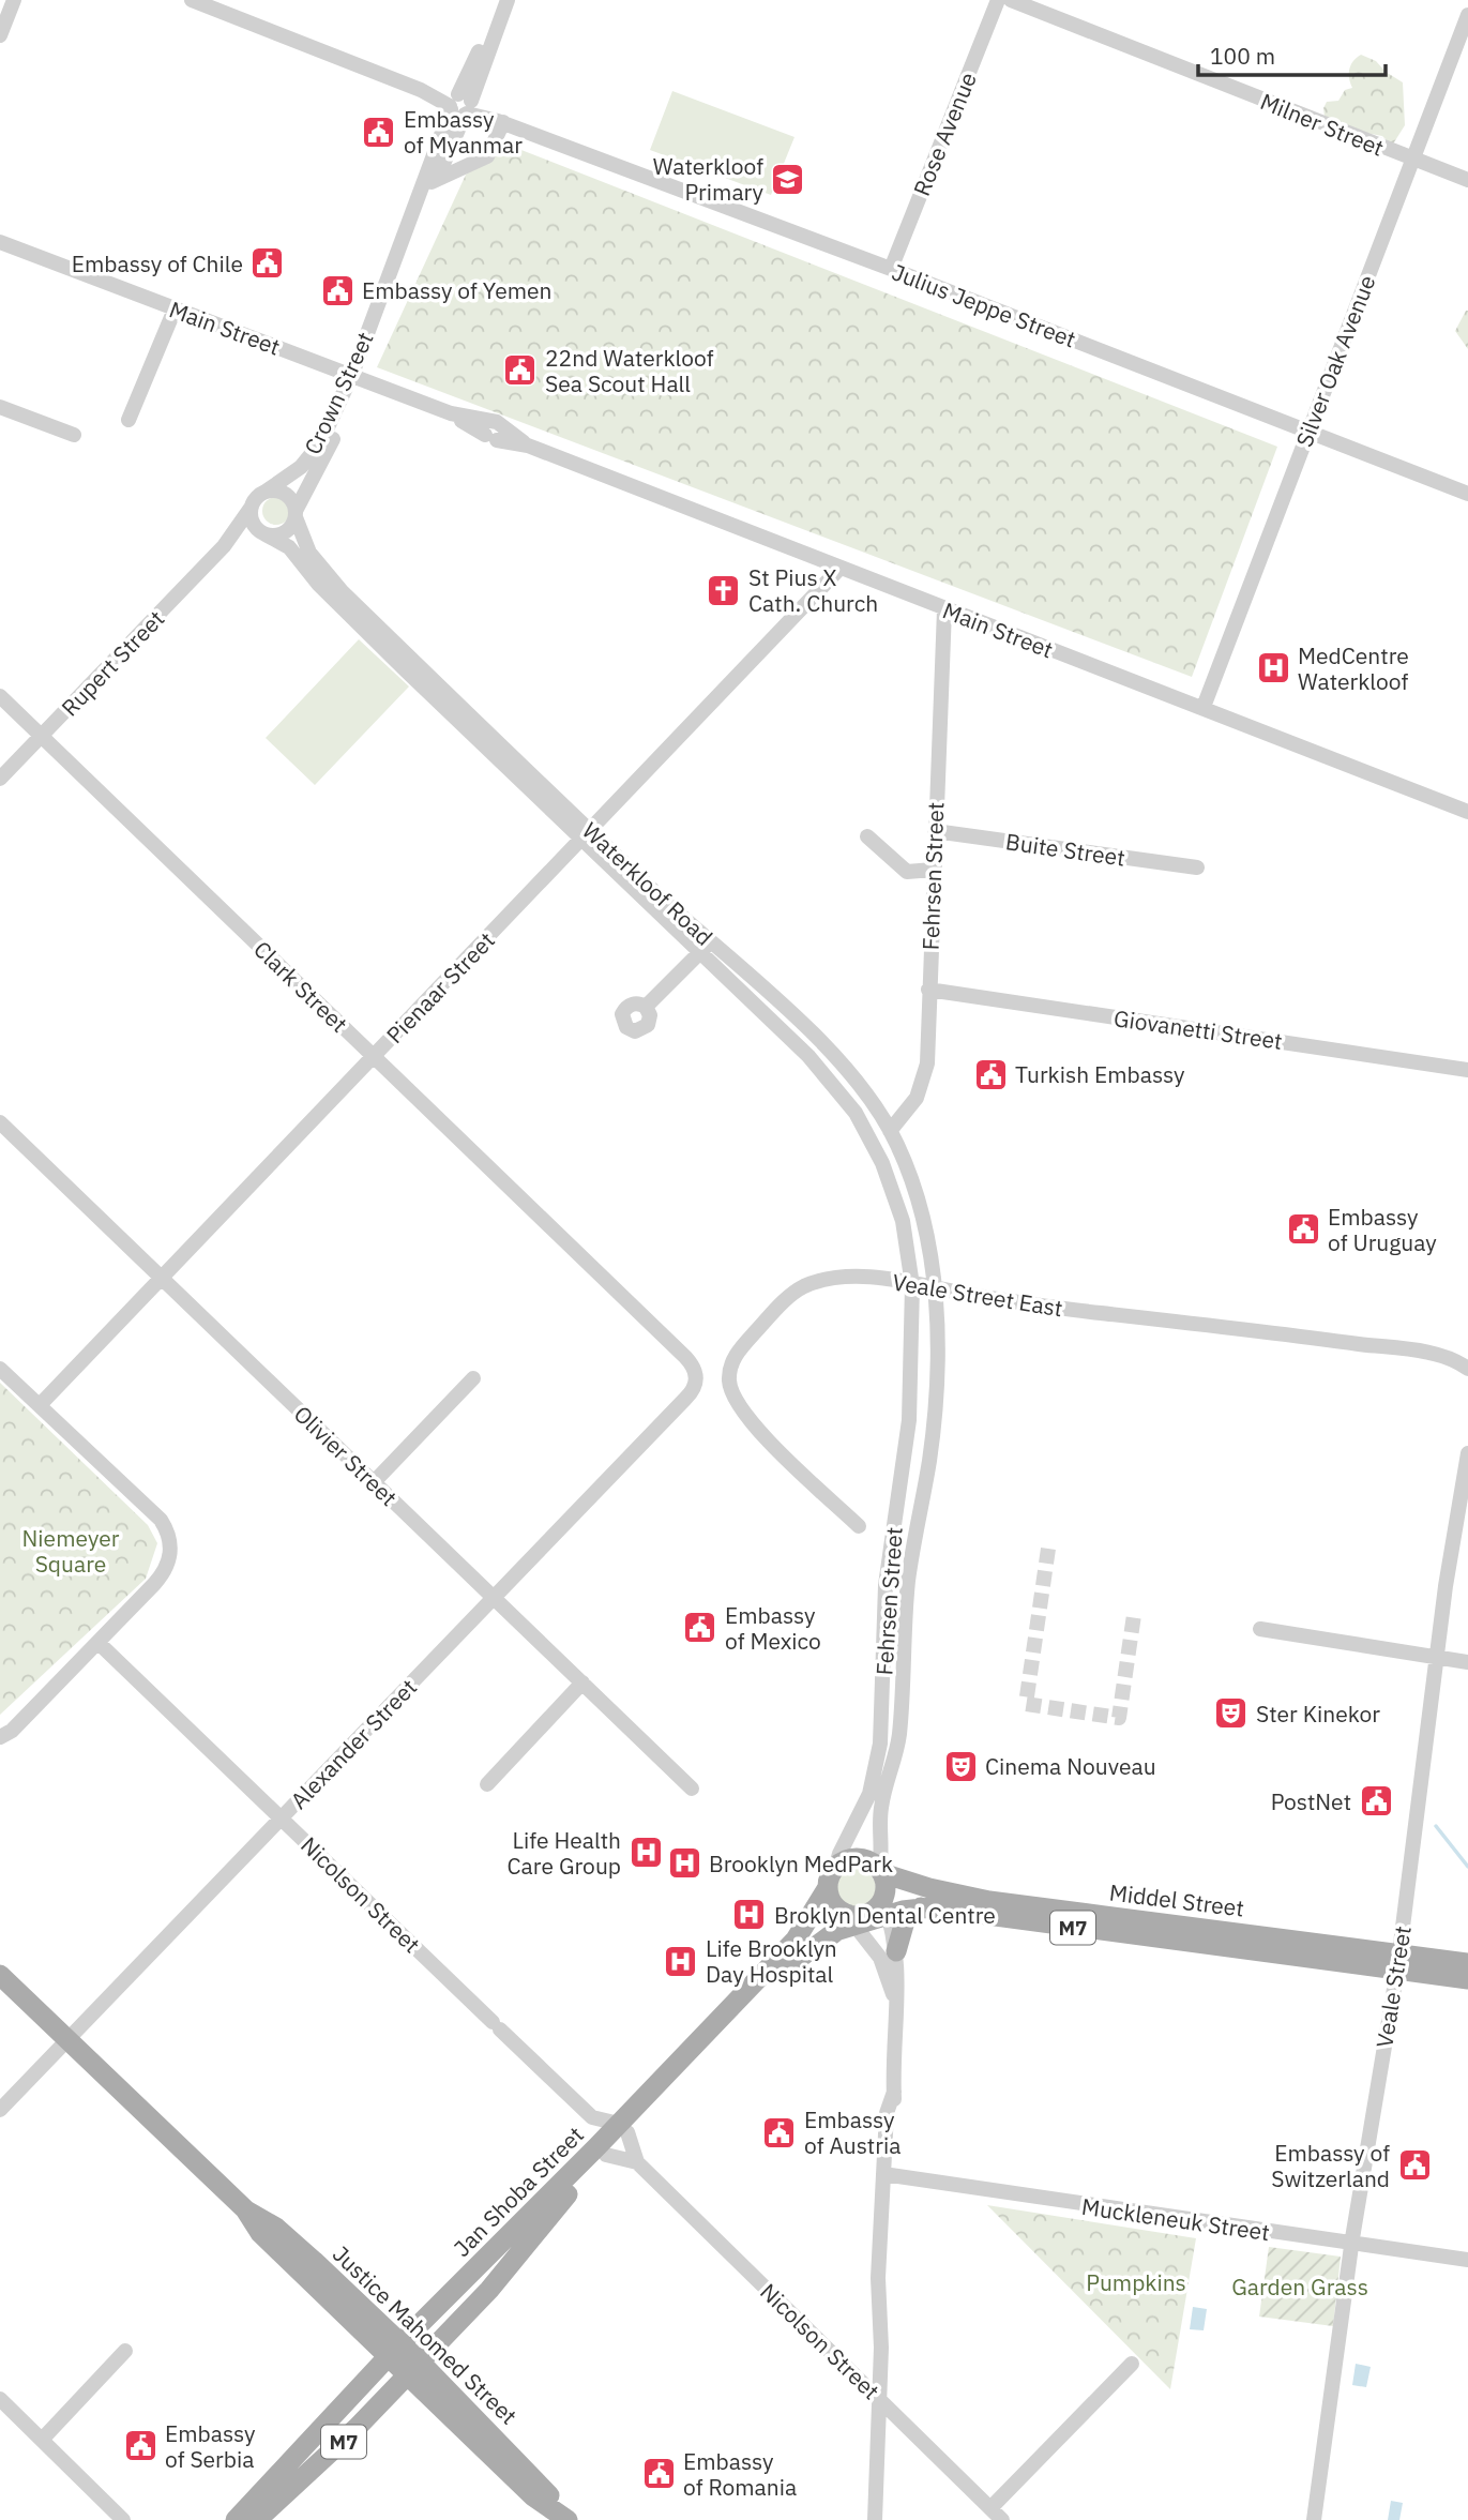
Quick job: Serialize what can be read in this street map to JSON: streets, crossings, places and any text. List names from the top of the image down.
{
  "streets": {
    "main road": [
      "Middel Street",
      "M7",
      "Jan Shoba Street",
      "Justice Mahomed Street"
    ],
    "street": [
      "Milner Street",
      "Rose Avenue",
      "Julius Jeppe Street",
      "Main Street",
      "Silver Oak Avenue",
      "Crown Street",
      "Rupert Street",
      "Buite Street",
      "Fehrsen Street",
      "Waterkloof Road",
      "Clark Street",
      "Pienaar Street",
      "Giovanetti Street",
      "Veale Street East",
      "Olivier Street",
      "Alexander Street",
      "Nicolson Street",
      "Veale Street",
      "Muckleneuk Street"
    ]
  },
  "crossings": [
    ["Milner Street", "Silver Oak Avenue"],
    ["Rose Avenue", "Julius Jeppe Street"],
    ["Julius Jeppe Street", "Silver Oak Avenue"],
    ["Julius Jeppe Street", "Crown Street"],
    ["Main Street", "Silver Oak Avenue"],
    ["Main Street", "Crown Street"],
    ["Main Street", "Fehrsen Street"],
    ["Main Street", "Pienaar Street"],
    ["Crown Street", "Rupert Street"],
    ["Crown Street", "Waterkloof Road"],
    ["Rupert Street", "Waterkloof Road"],
    ["Rupert Street", "Clark Street"],
    ["Buite Street", "Fehrsen Street"],
    ["Fehrsen Street", "Waterkloof Road"],
    ["Fehrsen Street", "Giovanetti Street"],
    ["Fehrsen Street", "Veale Street East"],
    ["Fehrsen Street", "Middel Street"],
    ["Fehrsen Street", "M7"],
    ["Fehrsen Street", "Jan Shoba Street"],
    ["Waterkloof Road", "Pienaar Street"],
    ["Waterkloof Road", "Veale Street East"],
    ["Clark Street", "Pienaar Street"],
    ["Clark Street", "Alexander Street"],
    ["Pienaar Street", "Olivier Street"],
    ["Olivier Street", "Alexander Street"],
    ["Alexander Street", "Nicolson Street"],
    ["Alexander Street", "Justice Mahomed Street"],
    ["Nicolson Street", "Jan Shoba Street"],
    ["Middel Street", "M7"],
    ["Middel Street", "Veale Street"],
    ["Middel Street", "Jan Shoba Street"],
    ["M7", "Jan Shoba Street"],
    ["Veale Street", "Muckleneuk Street"],
    ["Jan Shoba Street", "Justice Mahomed Street"]
  ],
  "parks": ["Niemeyer Square", "Pumpkins", "Garden Grass"],
  "places": {
    "public building": [
      "Embassy of Myanmar",
      "Embassy of Chile",
      "Embassy of Yemen",
      "22nd Waterkloof Sea Scout Hall",
      "Turkish Embassy",
      "Embassy of Uruguay",
      "Embassy of Mexico",
      "PostNet",
      "Embassy of Austria",
      "Embassy of Switzerland",
      "Embassy of Serbia",
      "Embassy of Romania"
    ],
    "school or university": ["Waterkloof Primary"],
    "church": ["St Pius X Cath. Church"],
    "hospital": [
      "MedCentre Waterkloof",
      "Life Health Care Group",
      "Brooklyn MedPark",
      "Broklyn Dental Centre",
      "Life Brooklyn Day Hospital"
    ],
    "theatre": ["Ster Kinekor", "Cinema Nouveau"]
  },
  "scale_bar": "100 m"
}
